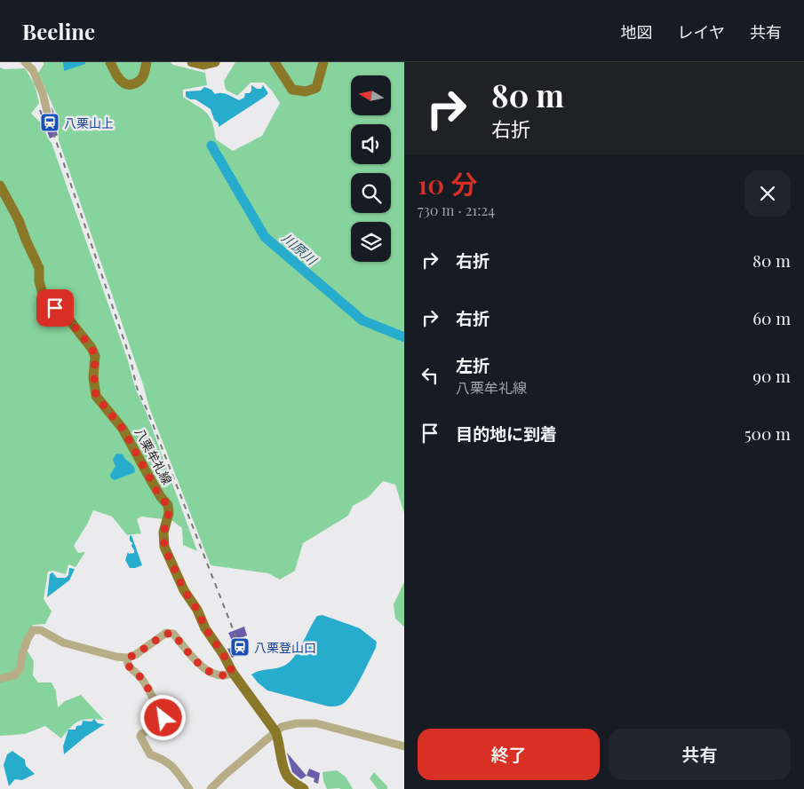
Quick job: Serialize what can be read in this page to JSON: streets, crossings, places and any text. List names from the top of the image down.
{
  "streets": {
    "main road": ["八栗牟礼線"]
  },
  "water": ["川原川"],
  "places": {
    "station": ["八栗山上", "八栗登山口"]
  },
  "north": "left",
  "page": {
    "header": "Beeline",
    "nav": ["地図", "レイヤ", "共有"],
    "turn": ["80 m", "右折"],
    "heading": ["10 分", "730 m · 21:24"],
    "list": [
      {
        "name": "右折",
        "value": "80 m"
      },
      {
        "name": "右折",
        "value": "60 m"
      },
      {
        "name": "左折",
        "note": "八栗牟礼線",
        "value": "90 m"
      },
      {
        "name": "目的地に到着",
        "value": "500 m"
      }
    ],
    "buttons": ["終了", "共有"]
  }
}
